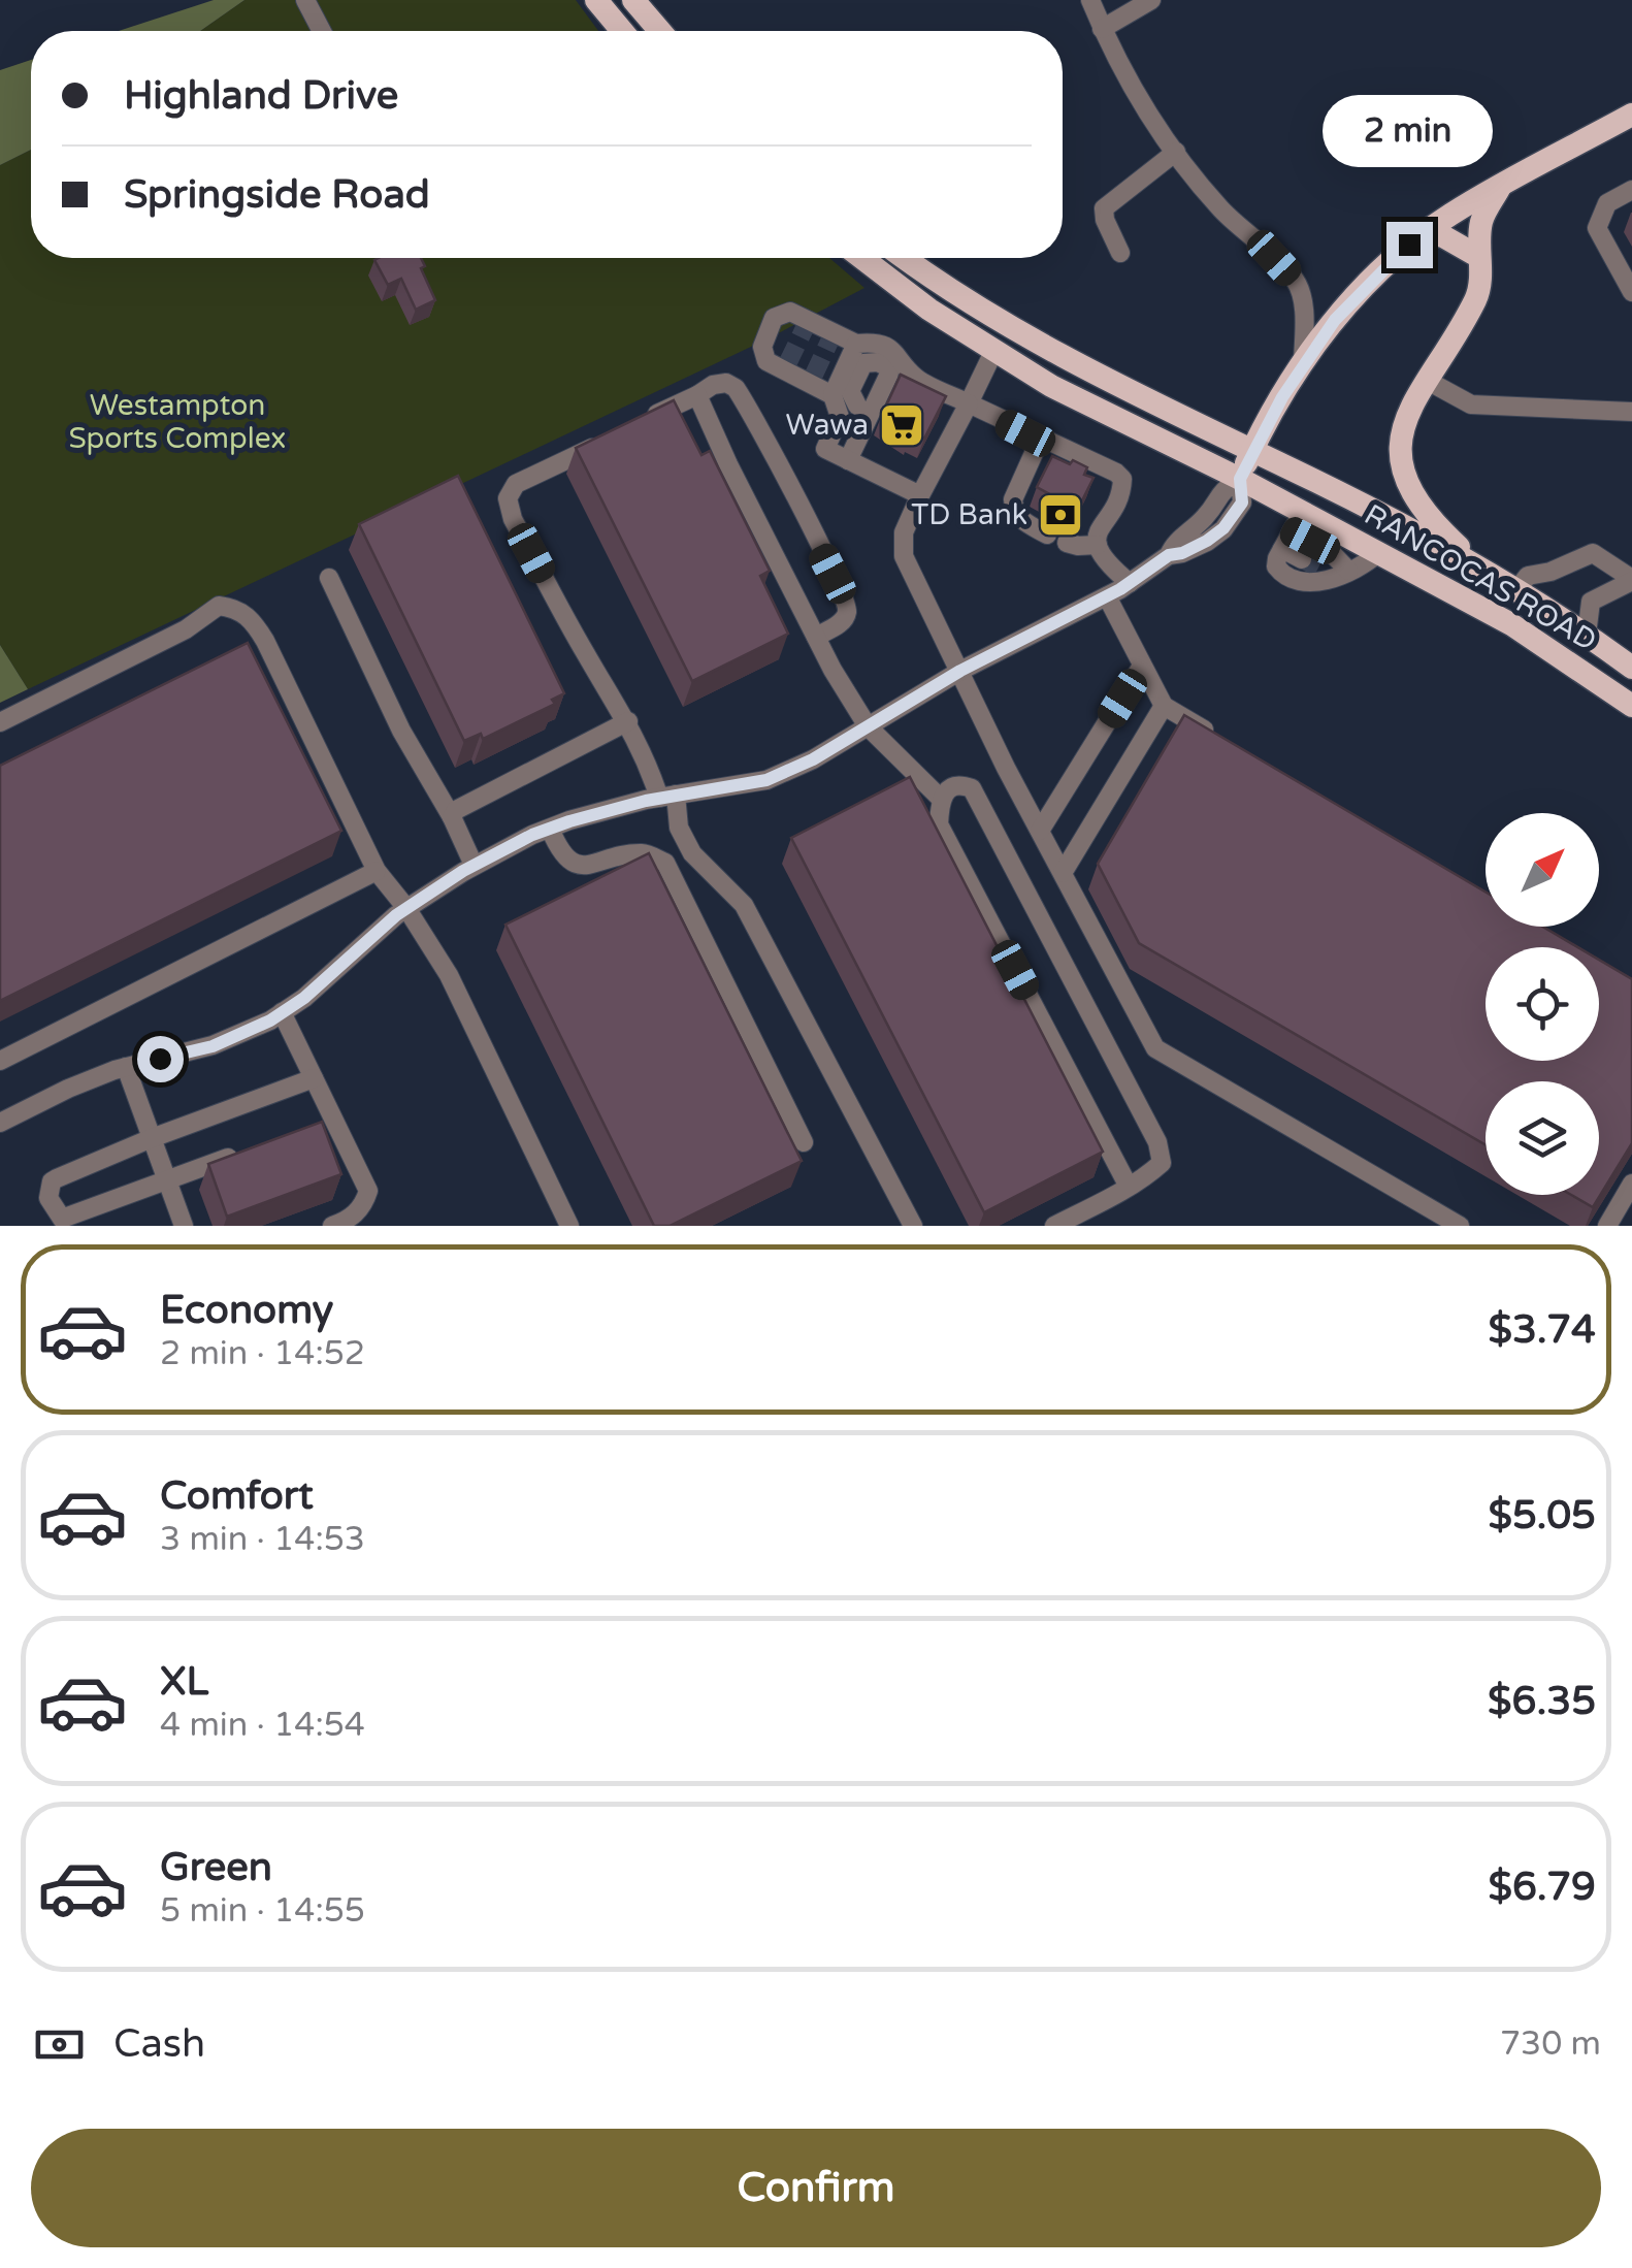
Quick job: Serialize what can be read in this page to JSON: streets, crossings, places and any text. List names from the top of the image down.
{
  "streets": {
    "main road": ["RANCOCAS ROAD"]
  },
  "parks": ["Westampton Sports Complex"],
  "places": {
    "supermarket": ["Wawa"],
    "bank": ["TD Bank"]
  },
  "north": "top right",
  "page": {
    "banner": ["Highland Drive", "Springside Road"],
    "bubble": "2 min",
    "list": [
      {
        "name": "Economy",
        "note": "2 min · 14:52",
        "value": "$3.74"
      },
      {
        "name": "Comfort",
        "note": "3 min · 14:53",
        "value": "$5.05"
      },
      {
        "name": "XL",
        "note": "4 min · 14:54",
        "value": "$6.35"
      },
      {
        "name": "Green",
        "note": "5 min · 14:55",
        "value": "$6.79"
      }
    ],
    "pay": ["Cash", "730 m"],
    "buttons": "Confirm"
  }
}
